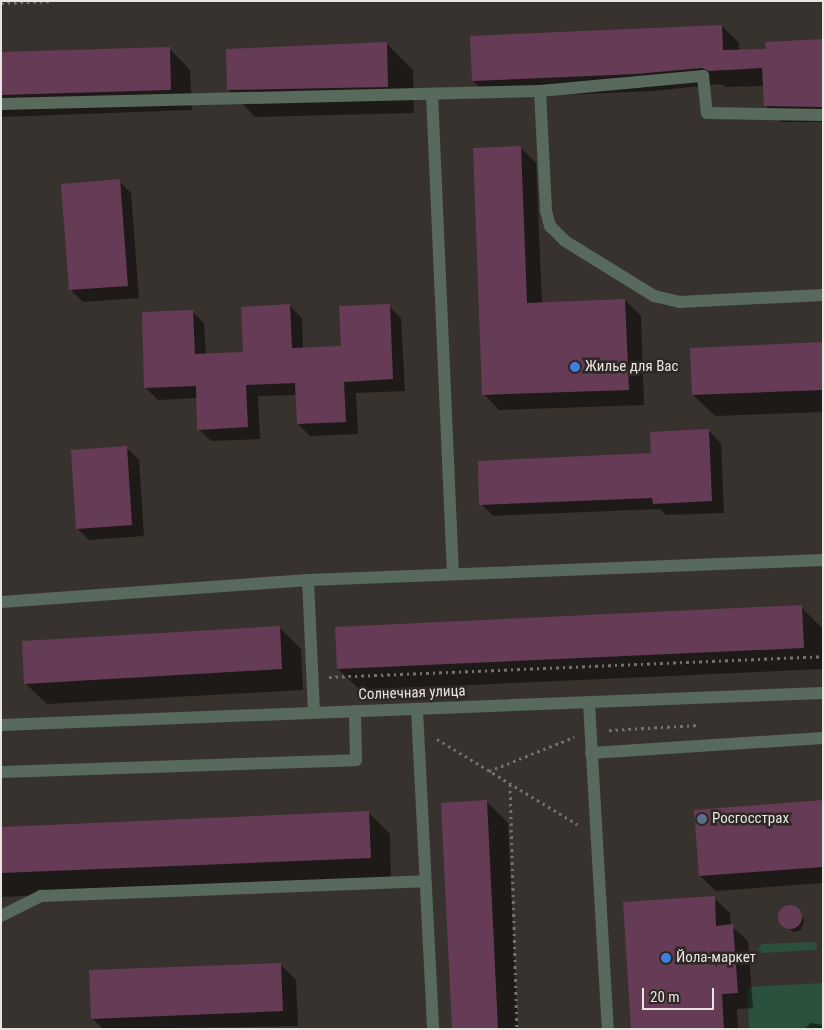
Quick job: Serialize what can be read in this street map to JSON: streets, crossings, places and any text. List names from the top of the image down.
{
  "streets": {
    "street": ["Солнечная улица"]
  },
  "places": ["Жилье для Вас", "Росгосстрах", "Йола-маркет"],
  "scale_bar": "20 m"
}
